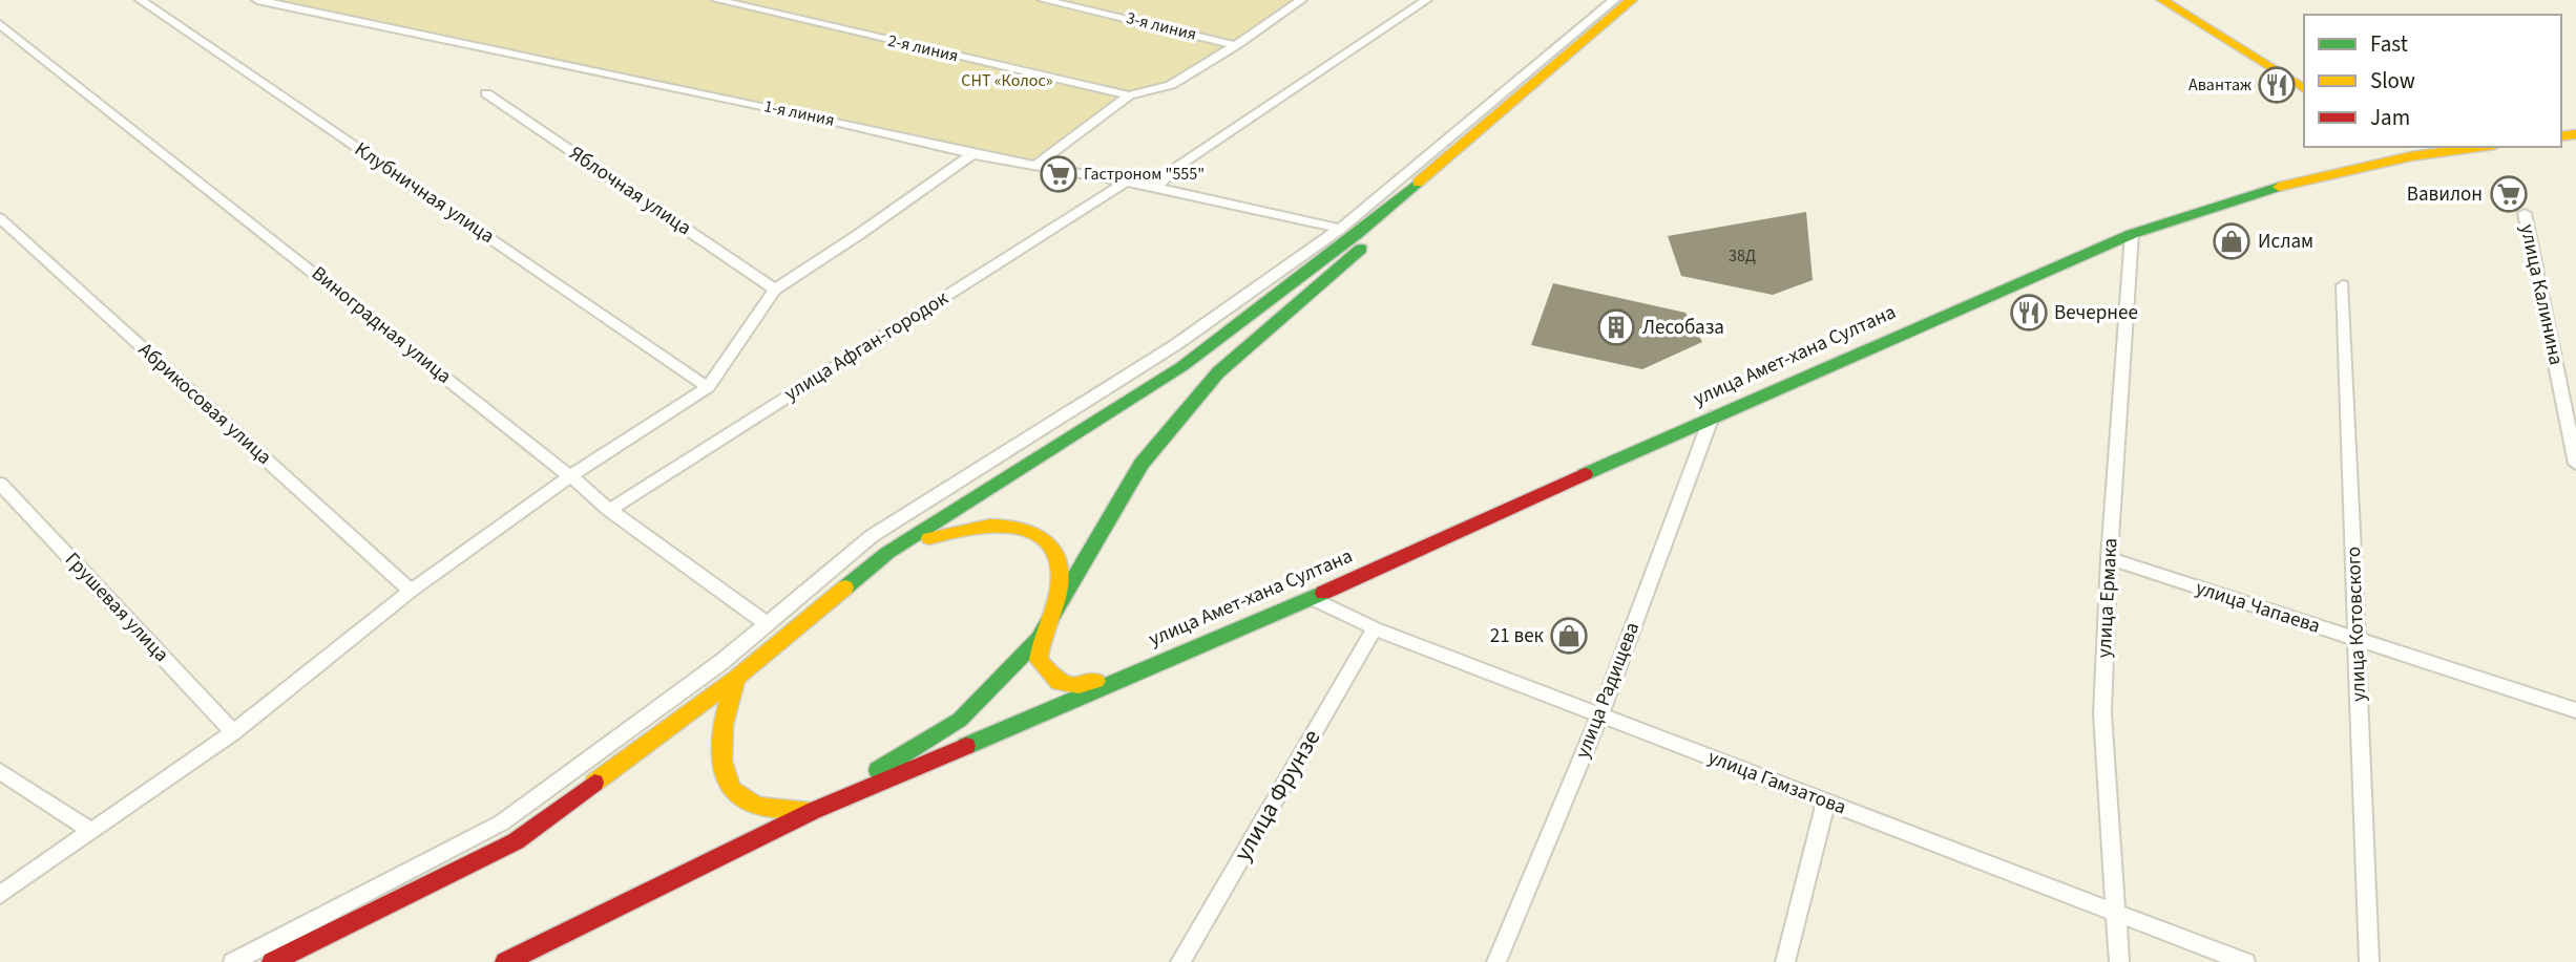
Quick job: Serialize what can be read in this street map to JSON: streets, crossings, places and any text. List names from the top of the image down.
{
  "streets": {
    "main road": ["улица Амет-хана Султана"],
    "street": [
      "3-я линия",
      "2-я линия",
      "1-я линия",
      "Яблочная улица",
      "Клубничная улица",
      "улица Калинина",
      "Виноградная улица",
      "улица Афган-городок",
      "Абрикосовая улица",
      "улица Ермака",
      "Грушевая улица",
      "улица Чапаева",
      "улица Котовского",
      "улица Радищева",
      "улица Гамзатова",
      "улица Фрунзе"
    ]
  },
  "crossings": [
    ["1-я линия", "улица Афган-городок"],
    ["Виноградная улица", "улица Афган-городок"],
    ["улица Амет-хана Султана", "улица Ермака"],
    ["улица Амет-хана Султана", "улица Радищева"],
    ["улица Амет-хана Султана", "улица Гамзатова"],
    ["улица Ермака", "улица Чапаева"],
    ["улица Ермака", "улица Гамзатова"],
    ["улица Чапаева", "улица Котовского"],
    ["улица Радищева", "улица Гамзатова"],
    ["улица Гамзатова", "улица Фрунзе"]
  ],
  "parks": ["СНТ «Колос»"],
  "places": {
    "restaurant": ["Авантаж", "Вечернее"],
    "supermarket": ["Гастроном \"555\"", "Вавилон"],
    "shop": ["Ислам", "21 век"],
    "building": ["Лесобаза"]
  },
  "house_numbers": ["38Д"],
  "legend": ["Fast", "Slow", "Jam"]
}
